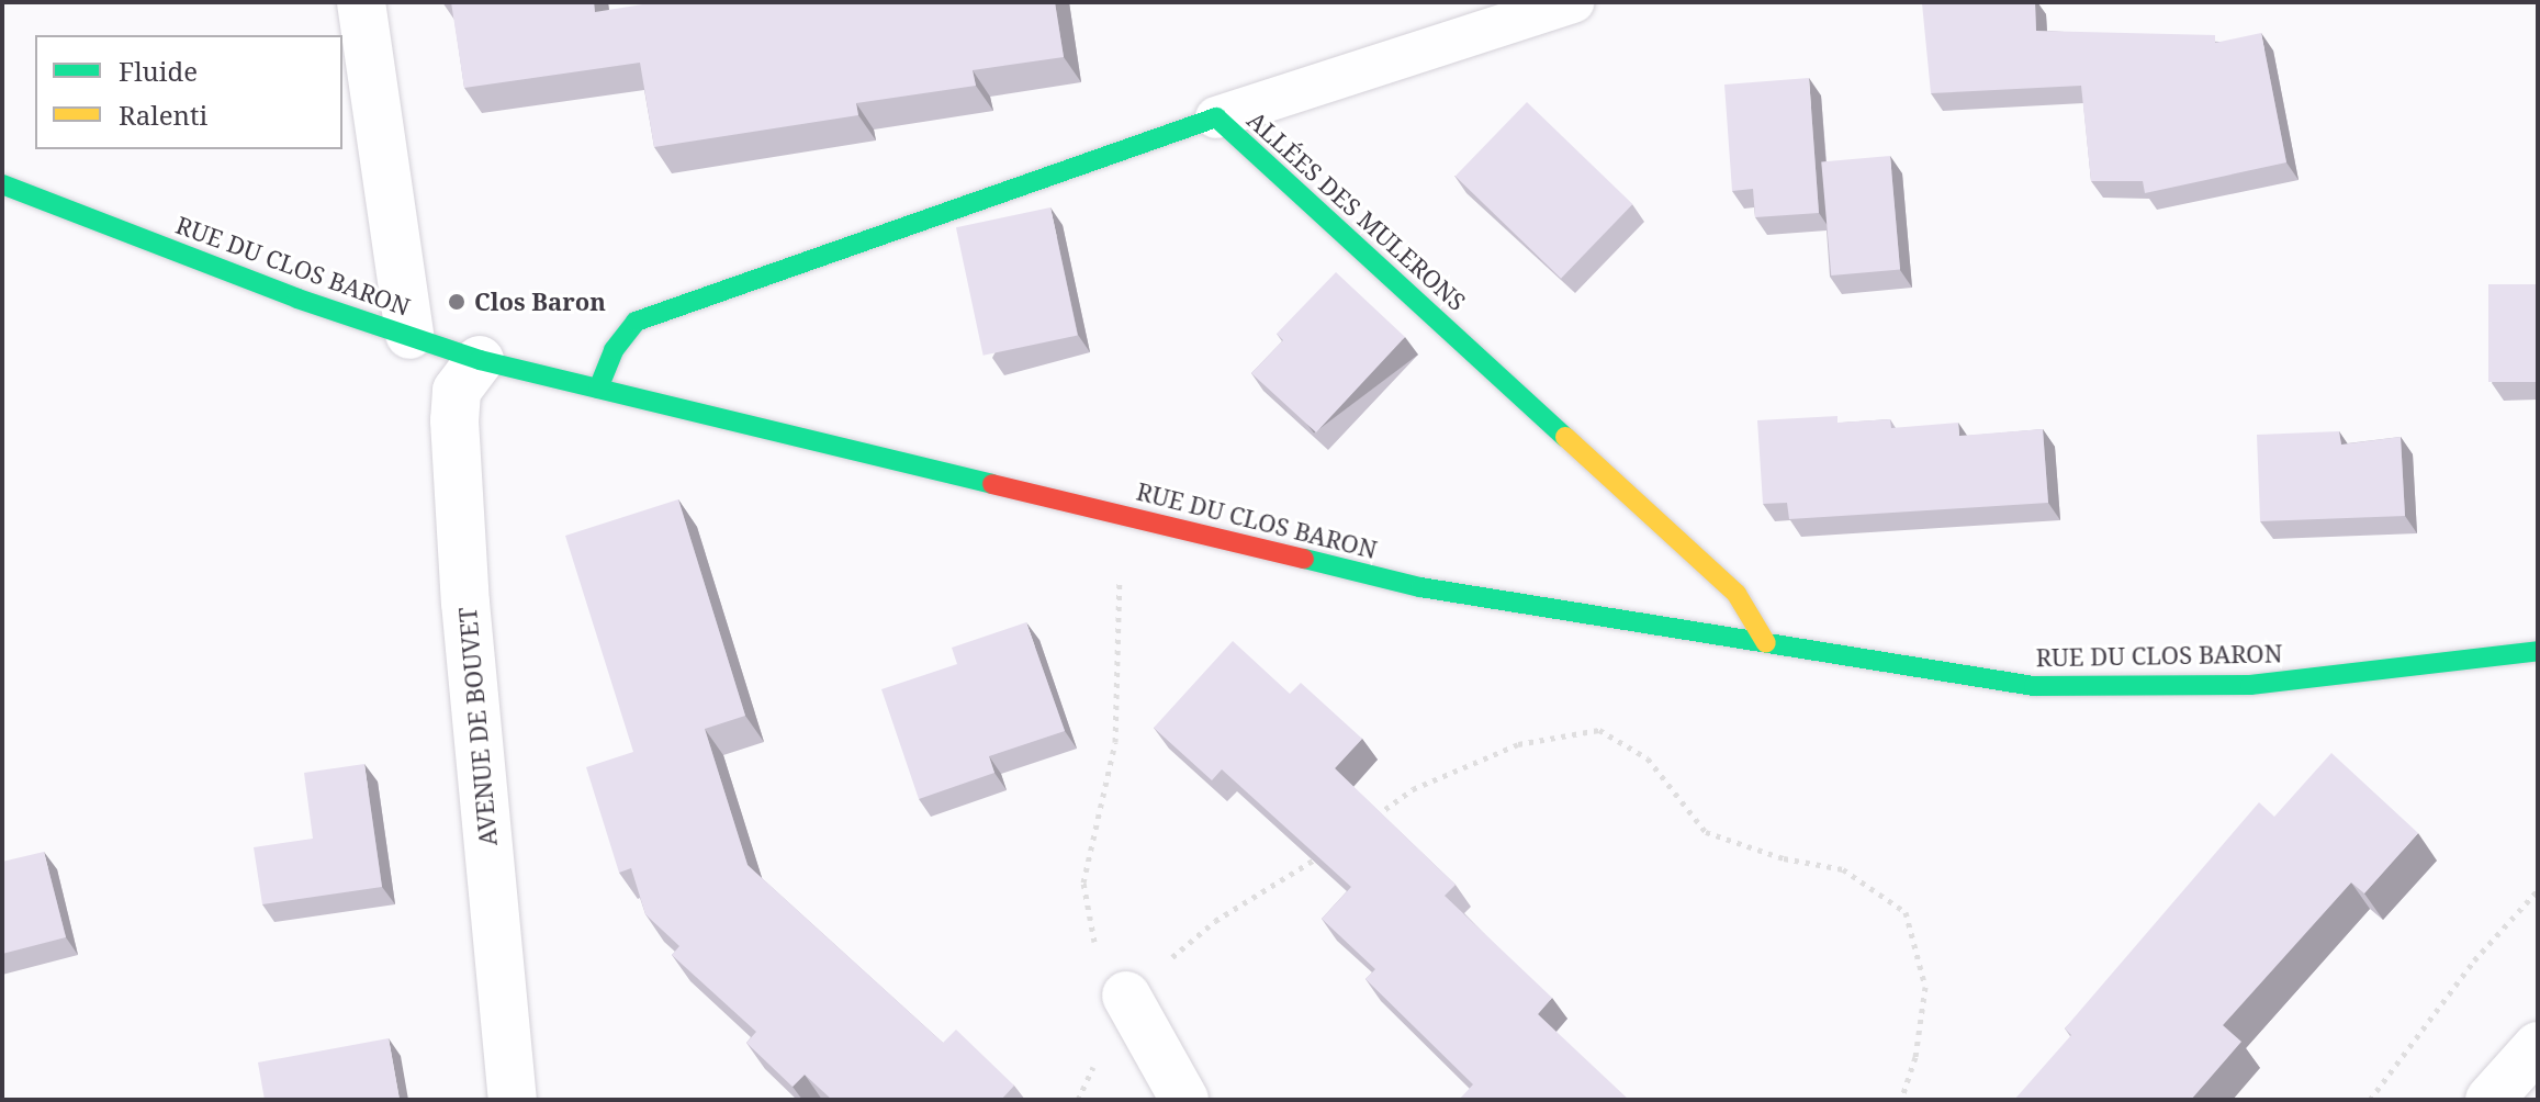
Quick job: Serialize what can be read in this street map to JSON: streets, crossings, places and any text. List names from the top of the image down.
{
  "streets": {
    "street": ["ALLÉES DES MULERONS", "RUE DU CLOS BARON", "AVENUE DE BOUVET"]
  },
  "crossings": [
    ["ALLÉES DES MULERONS", "RUE DU CLOS BARON"],
    ["RUE DU CLOS BARON", "AVENUE DE BOUVET"]
  ],
  "places": ["Clos Baron"],
  "legend": ["Fluide", "Ralenti"]
}
